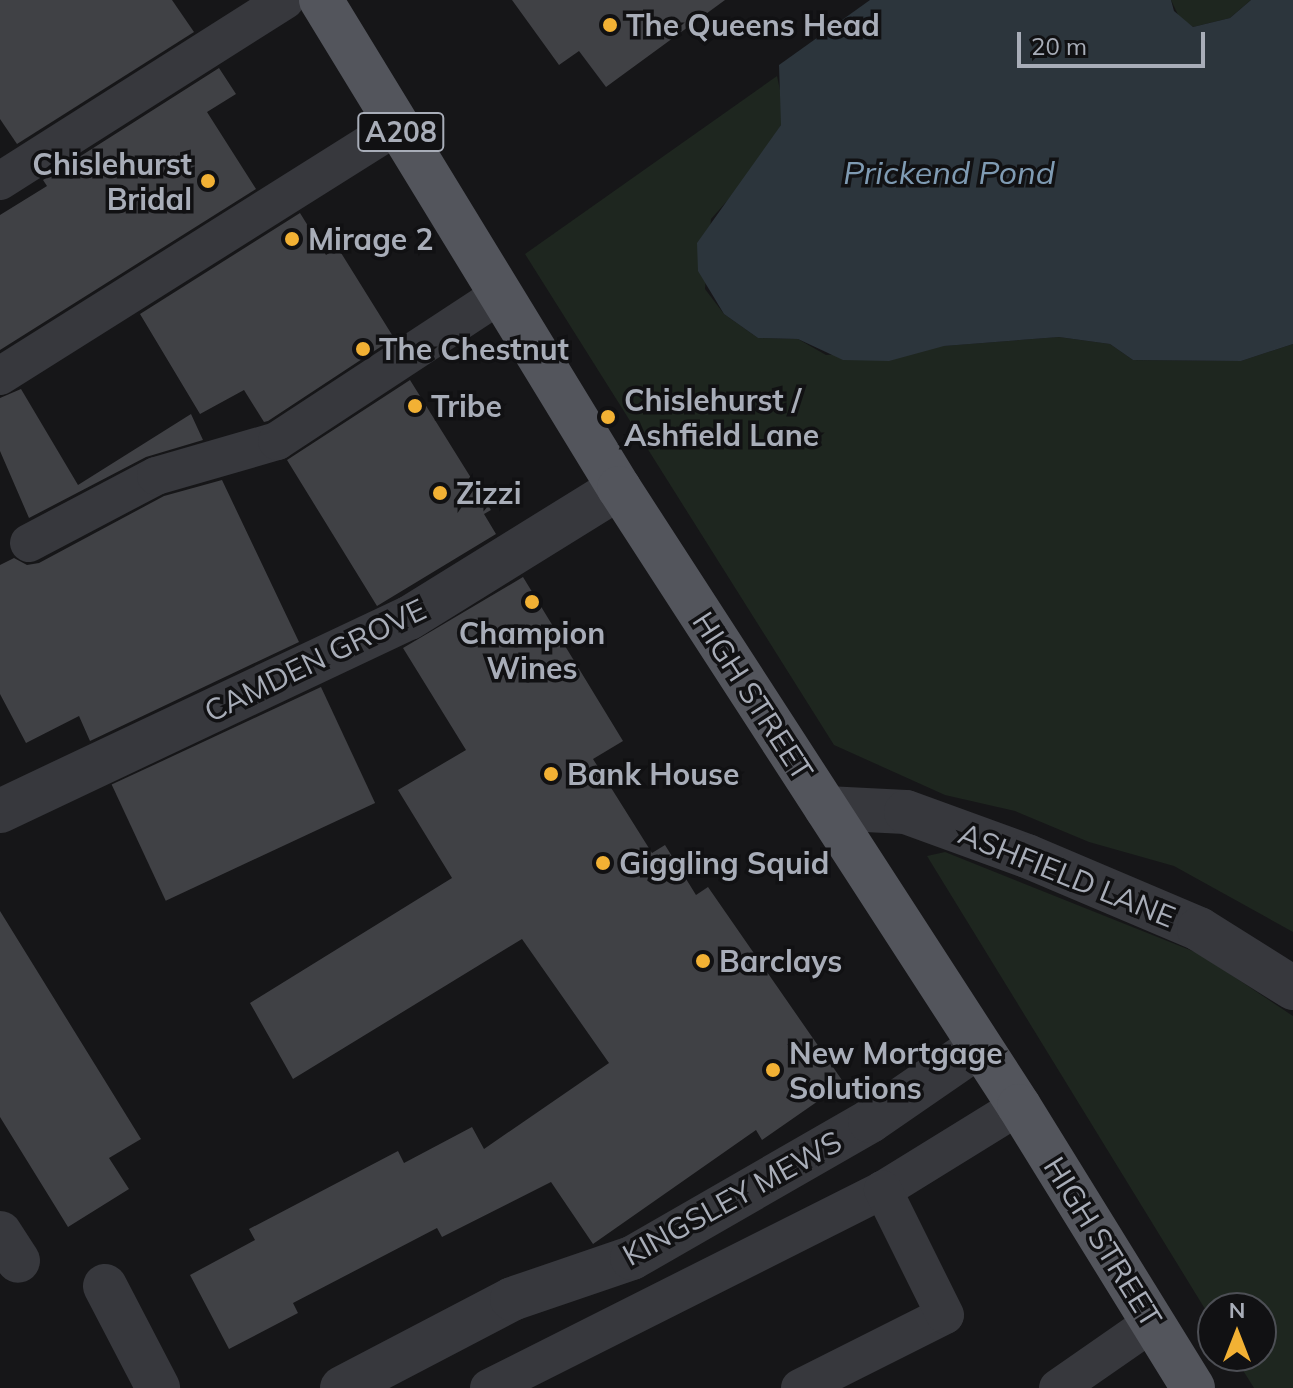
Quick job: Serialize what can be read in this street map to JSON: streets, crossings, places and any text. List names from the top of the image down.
{
  "streets": {
    "main road": ["A208", "HIGH STREET"],
    "street": ["CAMDEN GROVE", "ASHFIELD LANE", "KINGSLEY MEWS"]
  },
  "crossings": [
    ["CAMDEN GROVE", "HIGH STREET"],
    ["HIGH STREET", "ASHFIELD LANE"],
    ["HIGH STREET", "KINGSLEY MEWS"]
  ],
  "water": ["Prickend Pond"],
  "places": [
    "The Queens Head",
    "Chislehurst Bridal",
    "Mirage 2",
    "The Chestnut",
    "Tribe",
    "Chislehurst / Ashfield Lane",
    "Zizzi",
    "Champion Wines",
    "Bank House",
    "Giggling Squid",
    "Barclays",
    "New Mortgage Solutions"
  ],
  "scale_bar": "20 m",
  "north": "top"
}
